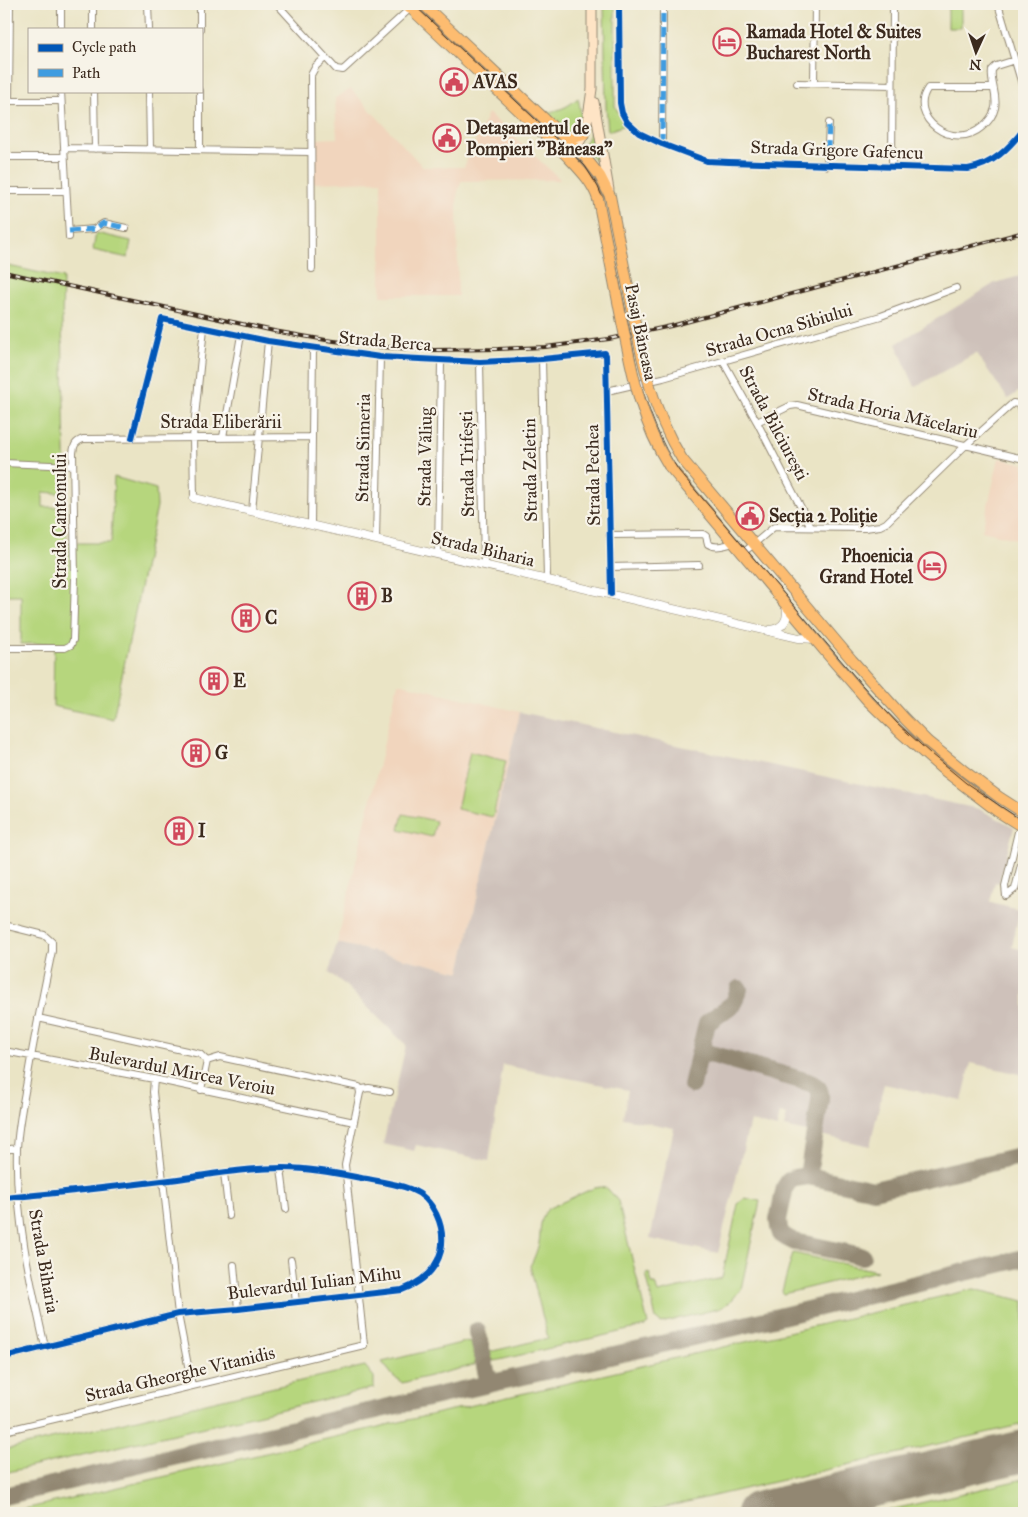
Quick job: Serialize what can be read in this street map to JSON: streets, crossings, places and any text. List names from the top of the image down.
{
  "streets": {
    "main road": ["Pasaj Băneasa"],
    "street": [
      "Strada Grigore Gafencu",
      "Strada Ocna Sibiului",
      "Strada Berca",
      "Strada Horia Măcelariu",
      "Strada Eliberării",
      "Strada Bilciurești",
      "Strada Simeria",
      "Strada Văliug",
      "Strada Trifești",
      "Strada Zeletin",
      "Strada Pechea",
      "Strada Cantonului",
      "Strada Biharia",
      "Bulevardul Mircea Veroiu",
      "Bulevardul Iulian Mihu",
      "Strada Gheorghe Vitanidis"
    ]
  },
  "crossings": [
    ["Strada Ocna Sibiului", "Strada Bilciurești"],
    ["Strada Ocna Sibiului", "Strada Pechea"],
    ["Pasaj Băneasa", "Strada Biharia"],
    ["Strada Berca", "Strada Eliberării"],
    ["Strada Berca", "Strada Simeria"],
    ["Strada Berca", "Strada Văliug"],
    ["Strada Berca", "Strada Trifești"],
    ["Strada Berca", "Strada Zeletin"],
    ["Strada Berca", "Strada Pechea"],
    ["Strada Berca", "Strada Cantonului"],
    ["Strada Horia Măcelariu", "Strada Bilciurești"],
    ["Strada Eliberării", "Strada Cantonului"],
    ["Strada Simeria", "Strada Biharia"],
    ["Strada Văliug", "Strada Biharia"],
    ["Strada Trifești", "Strada Biharia"],
    ["Strada Zeletin", "Strada Biharia"],
    ["Strada Pechea", "Strada Biharia"],
    ["Strada Biharia", "Bulevardul Mircea Veroiu"],
    ["Strada Biharia", "Bulevardul Iulian Mihu"],
    ["Bulevardul Iulian Mihu", "Strada Gheorghe Vitanidis"]
  ],
  "places": {
    "hotel": ["Ramada Hotel & Suites Bucharest North", "Phoenicia Grand Hotel"],
    "public building": ["AVAS", "Detașamentul de Pompieri \"Băneasa\"", "Secția 2 Poliție"],
    "building": [
      "B",
      "C",
      "E",
      "G",
      "I"
    ]
  },
  "legend": ["Cycle path", "Path"],
  "north": "bottom"
}
